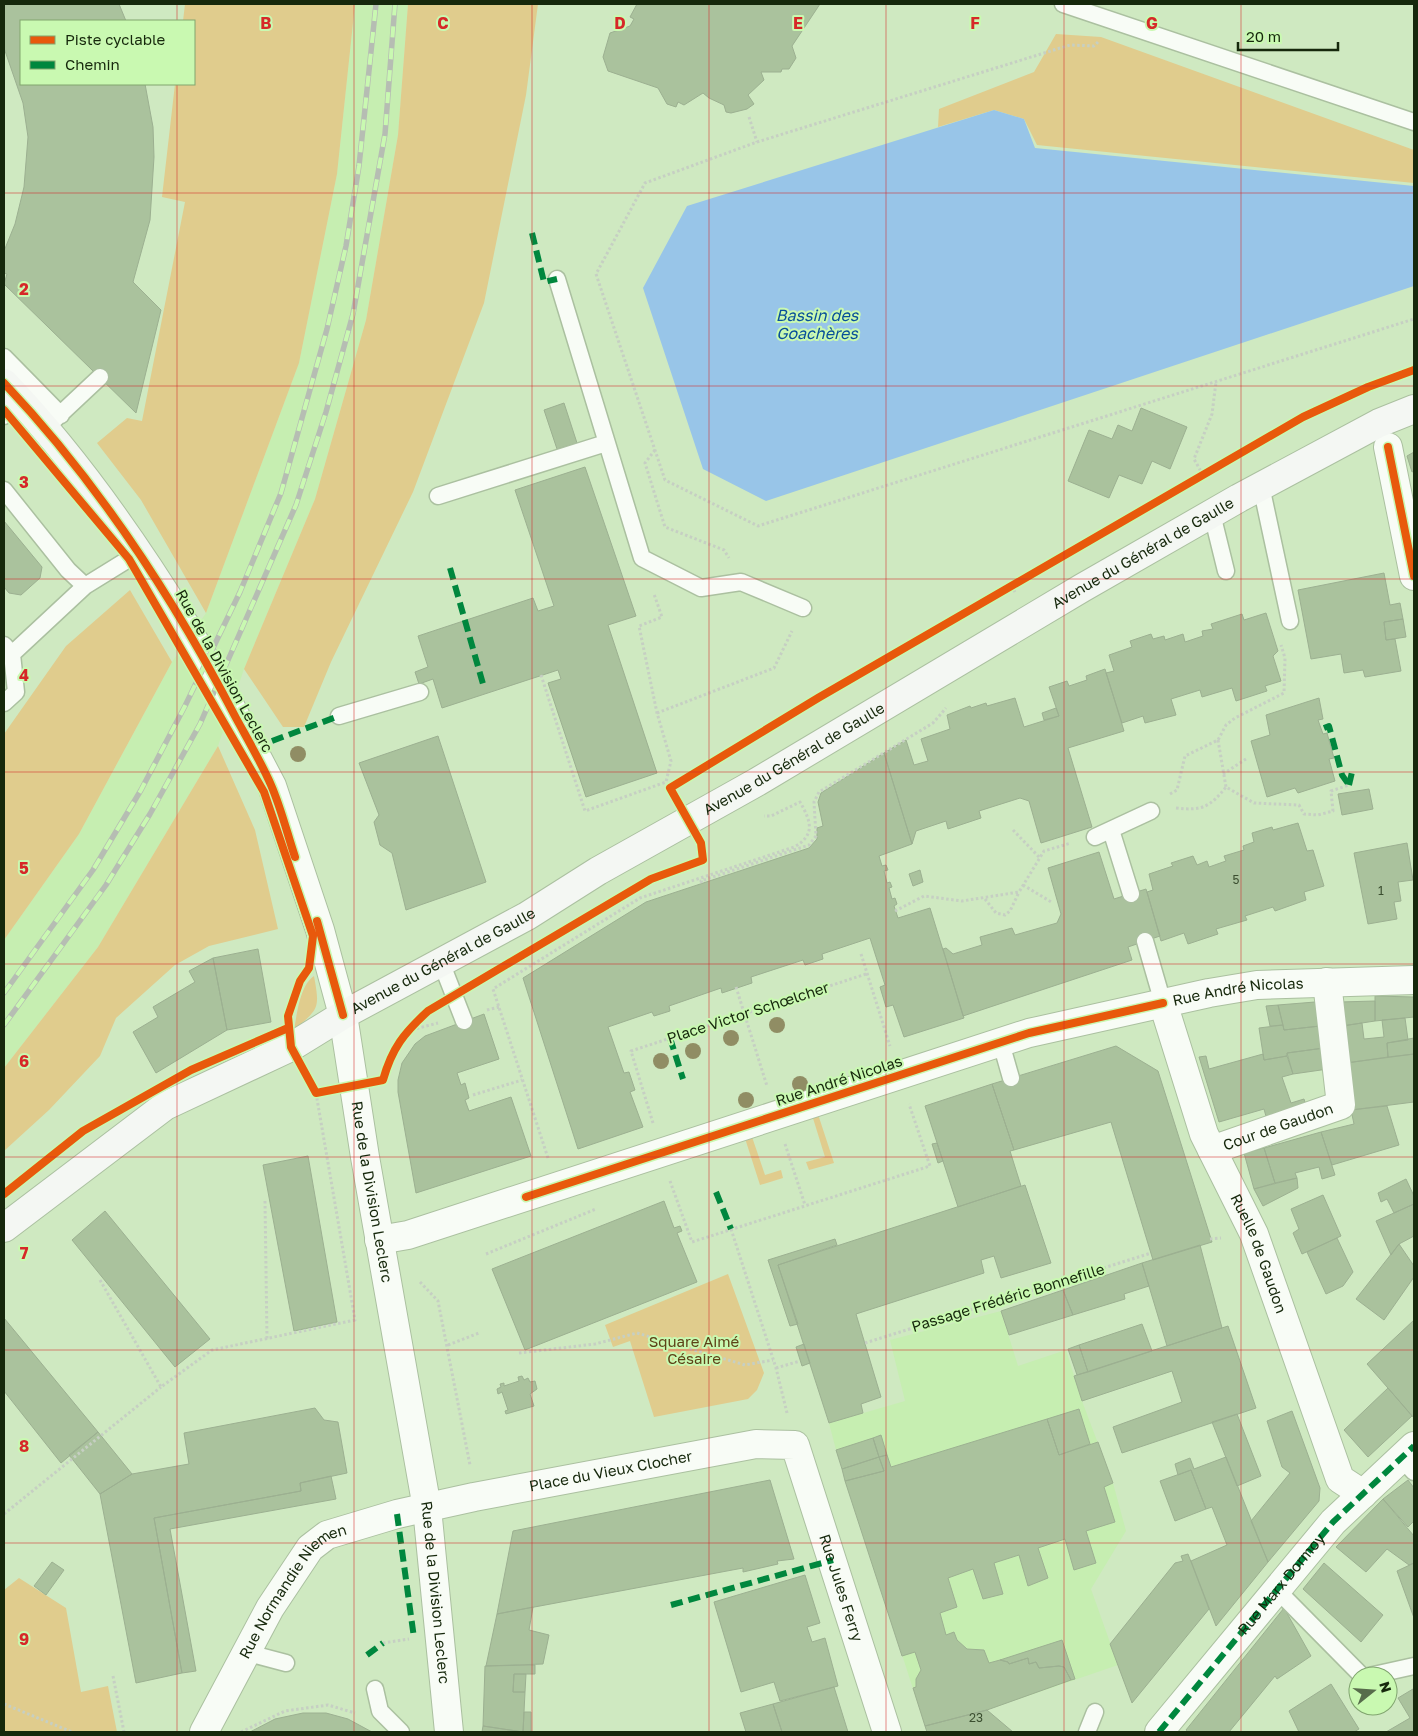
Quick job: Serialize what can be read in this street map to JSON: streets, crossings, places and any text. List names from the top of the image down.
{
  "streets": {
    "main road": ["Avenue du Général de Gaulle", "Rue de la Division Leclerc"],
    "street": [
      "Rue André Nicolas",
      "Cour de Gaudon",
      "Ruelle de Gaudon",
      "Place du Vieux Clocher",
      "Rue Marx Dormoy",
      "Rue Jules Ferry",
      "Rue Normandie Niemen"
    ],
    "path": ["Place Victor Schœlcher", "Passage Frédéric Bonnefille"]
  },
  "crossings": [
    ["Avenue du Général de Gaulle", "Rue de la Division Leclerc"],
    ["Rue de la Division Leclerc", "Rue André Nicolas"],
    ["Rue de la Division Leclerc", "Place du Vieux Clocher"],
    ["Rue de la Division Leclerc", "Rue Normandie Niemen"],
    ["Rue André Nicolas", "Cour de Gaudon"],
    ["Rue André Nicolas", "Ruelle de Gaudon"],
    ["Cour de Gaudon", "Ruelle de Gaudon"],
    ["Ruelle de Gaudon", "Rue Marx Dormoy"],
    ["Place du Vieux Clocher", "Rue Jules Ferry"],
    ["Place du Vieux Clocher", "Rue Normandie Niemen"]
  ],
  "water": ["Bassin des Goachères"],
  "parks": ["Square Aimé Césaire"],
  "house_numbers": ["5", "1", "23"],
  "legend": ["Piste cyclable", "Chemin"],
  "scale_bar": "20 m",
  "north": "right",
  "grid": {
    "columns": [
      "B",
      "C",
      "D",
      "E",
      "F",
      "G"
    ],
    "rows": [
      "2",
      "3",
      "4",
      "5",
      "6",
      "7",
      "8",
      "9"
    ]
  }
}
